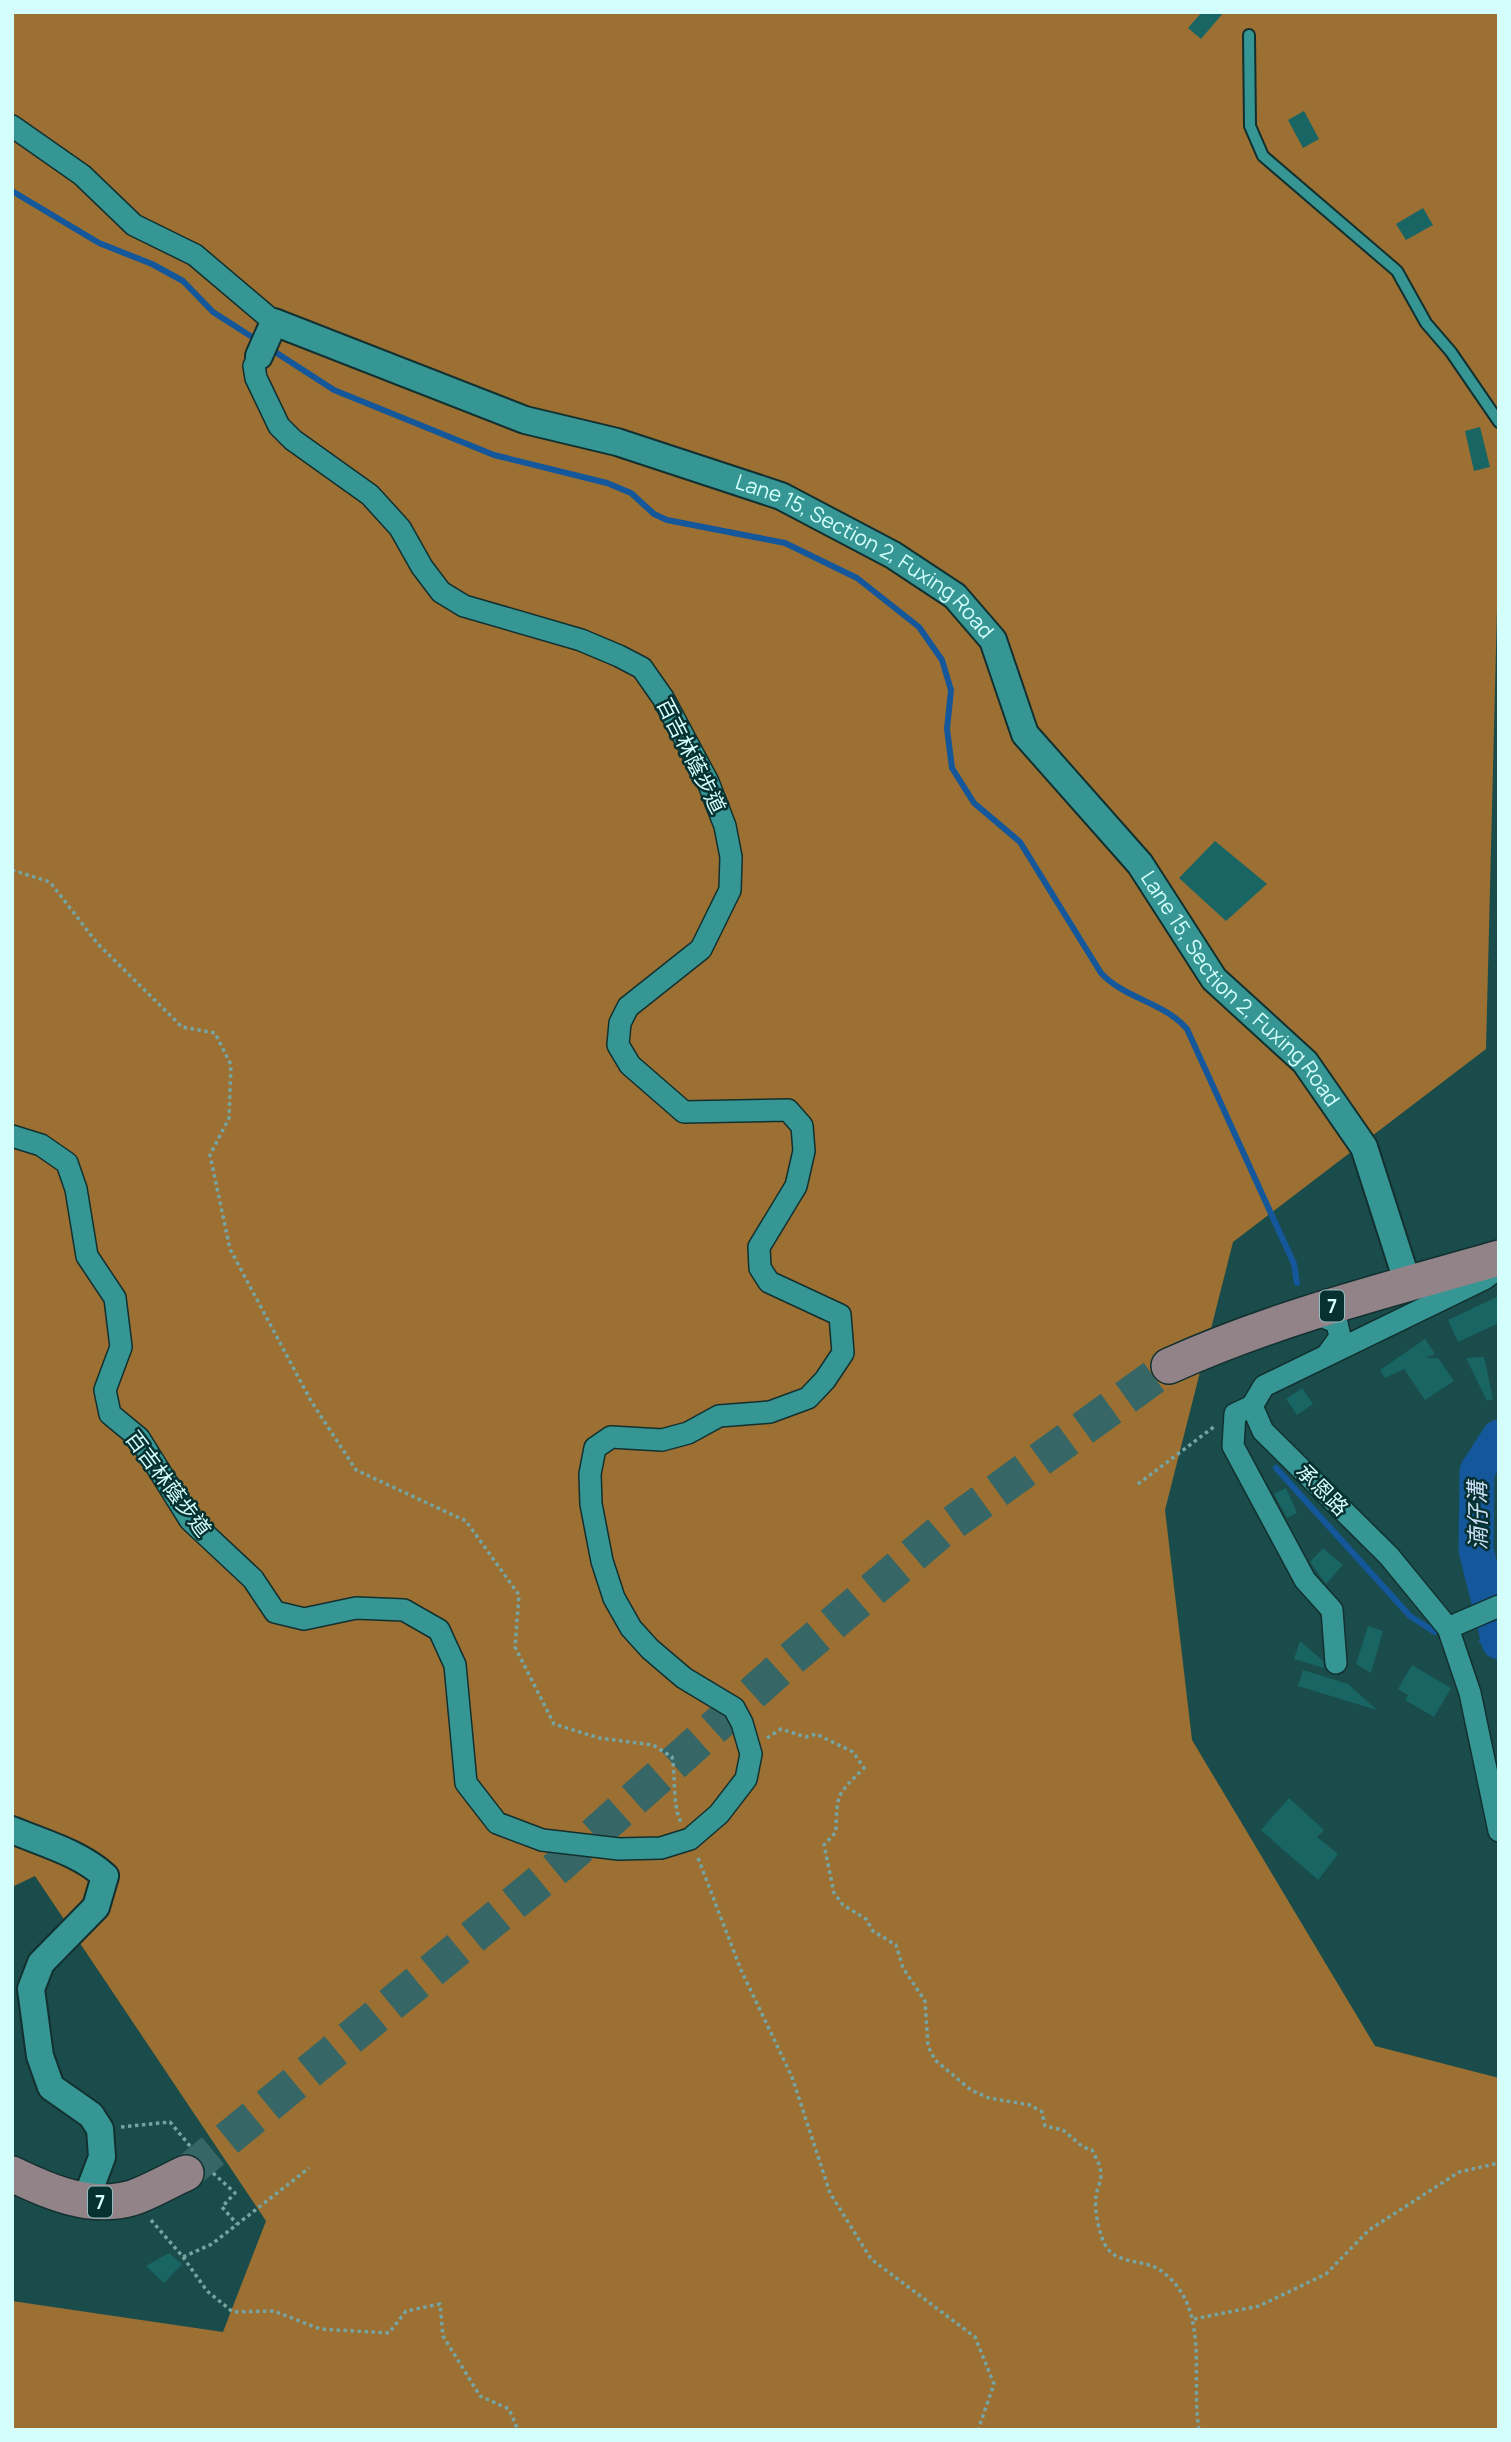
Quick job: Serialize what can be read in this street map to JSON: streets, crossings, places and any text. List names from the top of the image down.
{
  "streets": {
    "main road": ["7"],
    "street": ["Lane 15, Section 2, Fuxing Road", "百吉林蔭步道", "承恩路"]
  },
  "crossings": [
    ["Lane 15, Section 2, Fuxing Road", "7"]
  ],
  "water": ["湳仔溝"]
}
